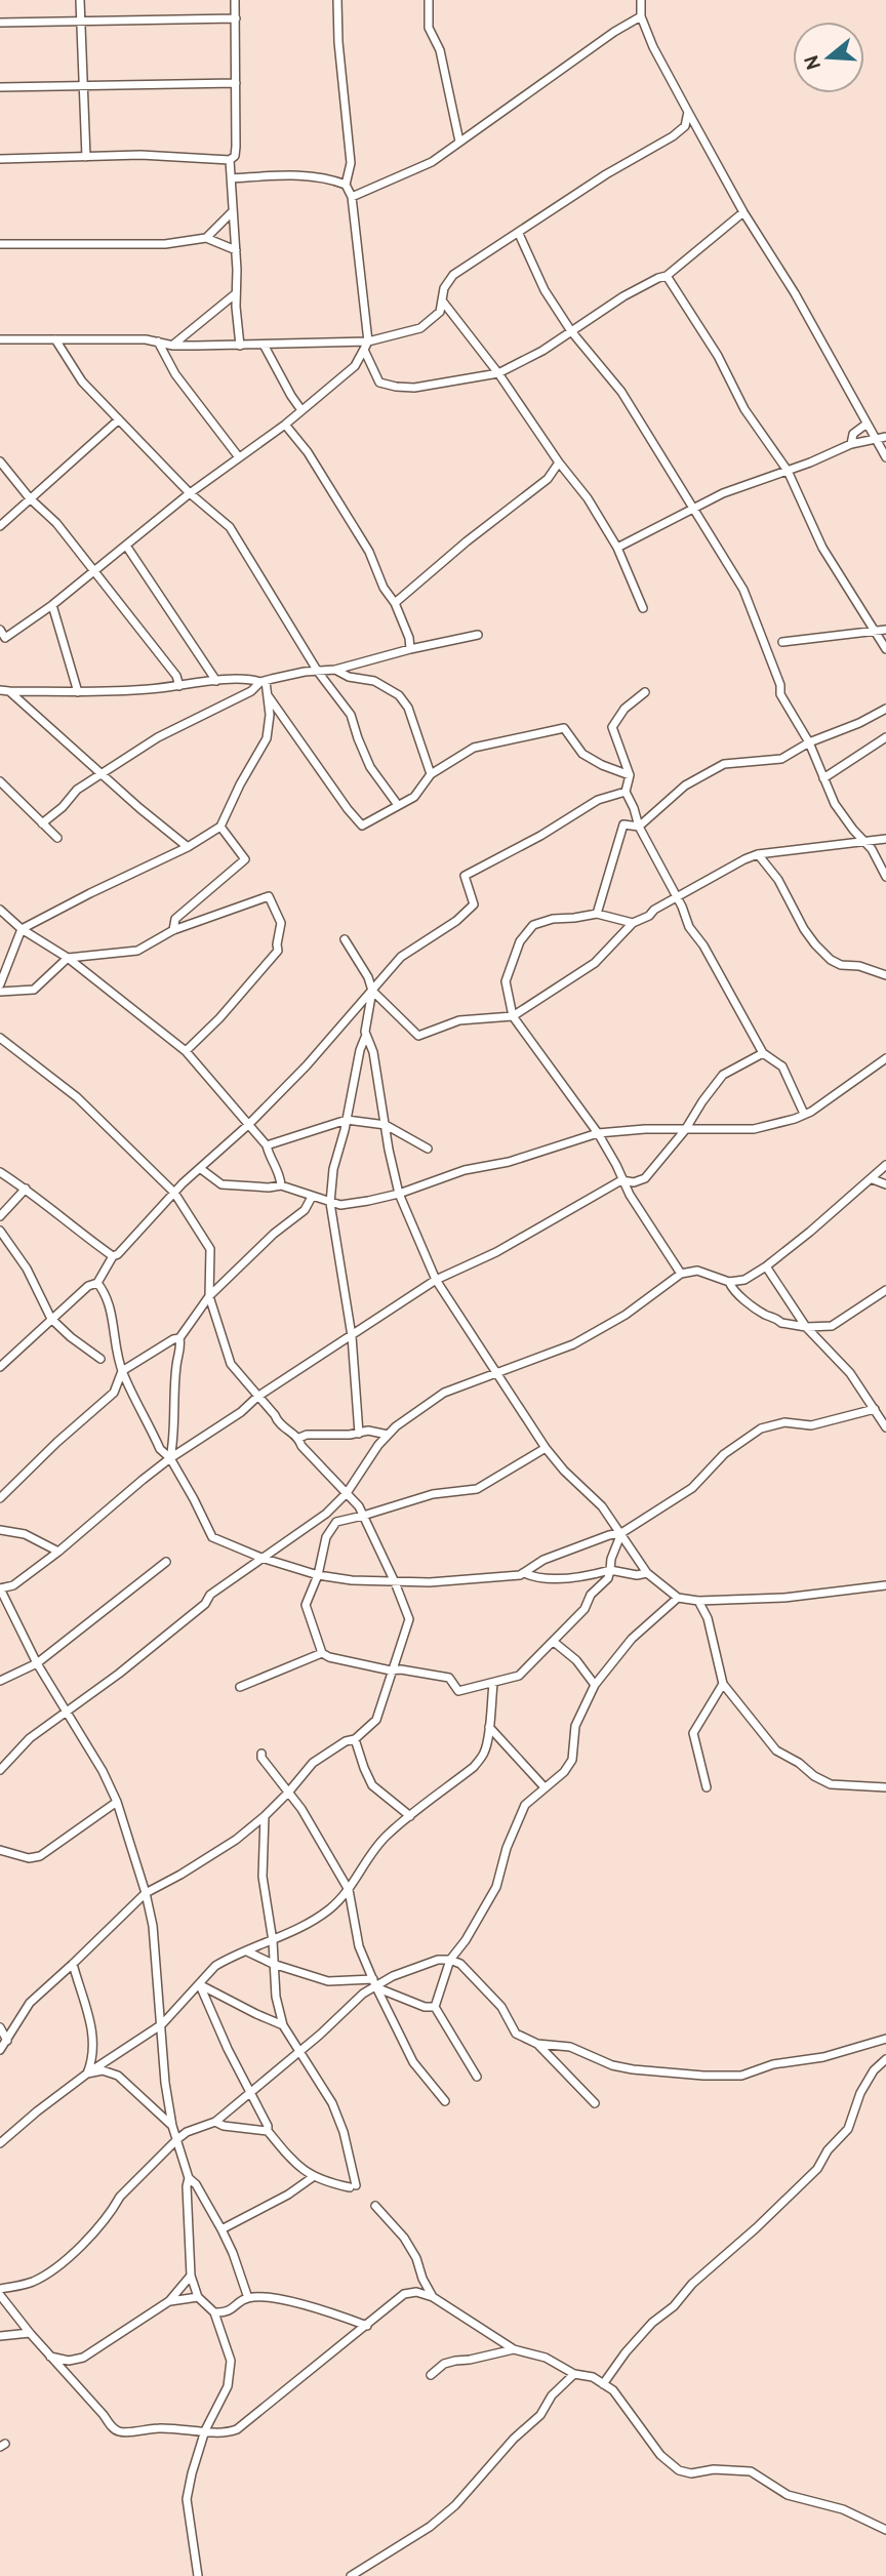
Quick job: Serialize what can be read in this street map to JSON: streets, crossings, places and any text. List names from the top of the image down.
{
  "north": "left"
}
